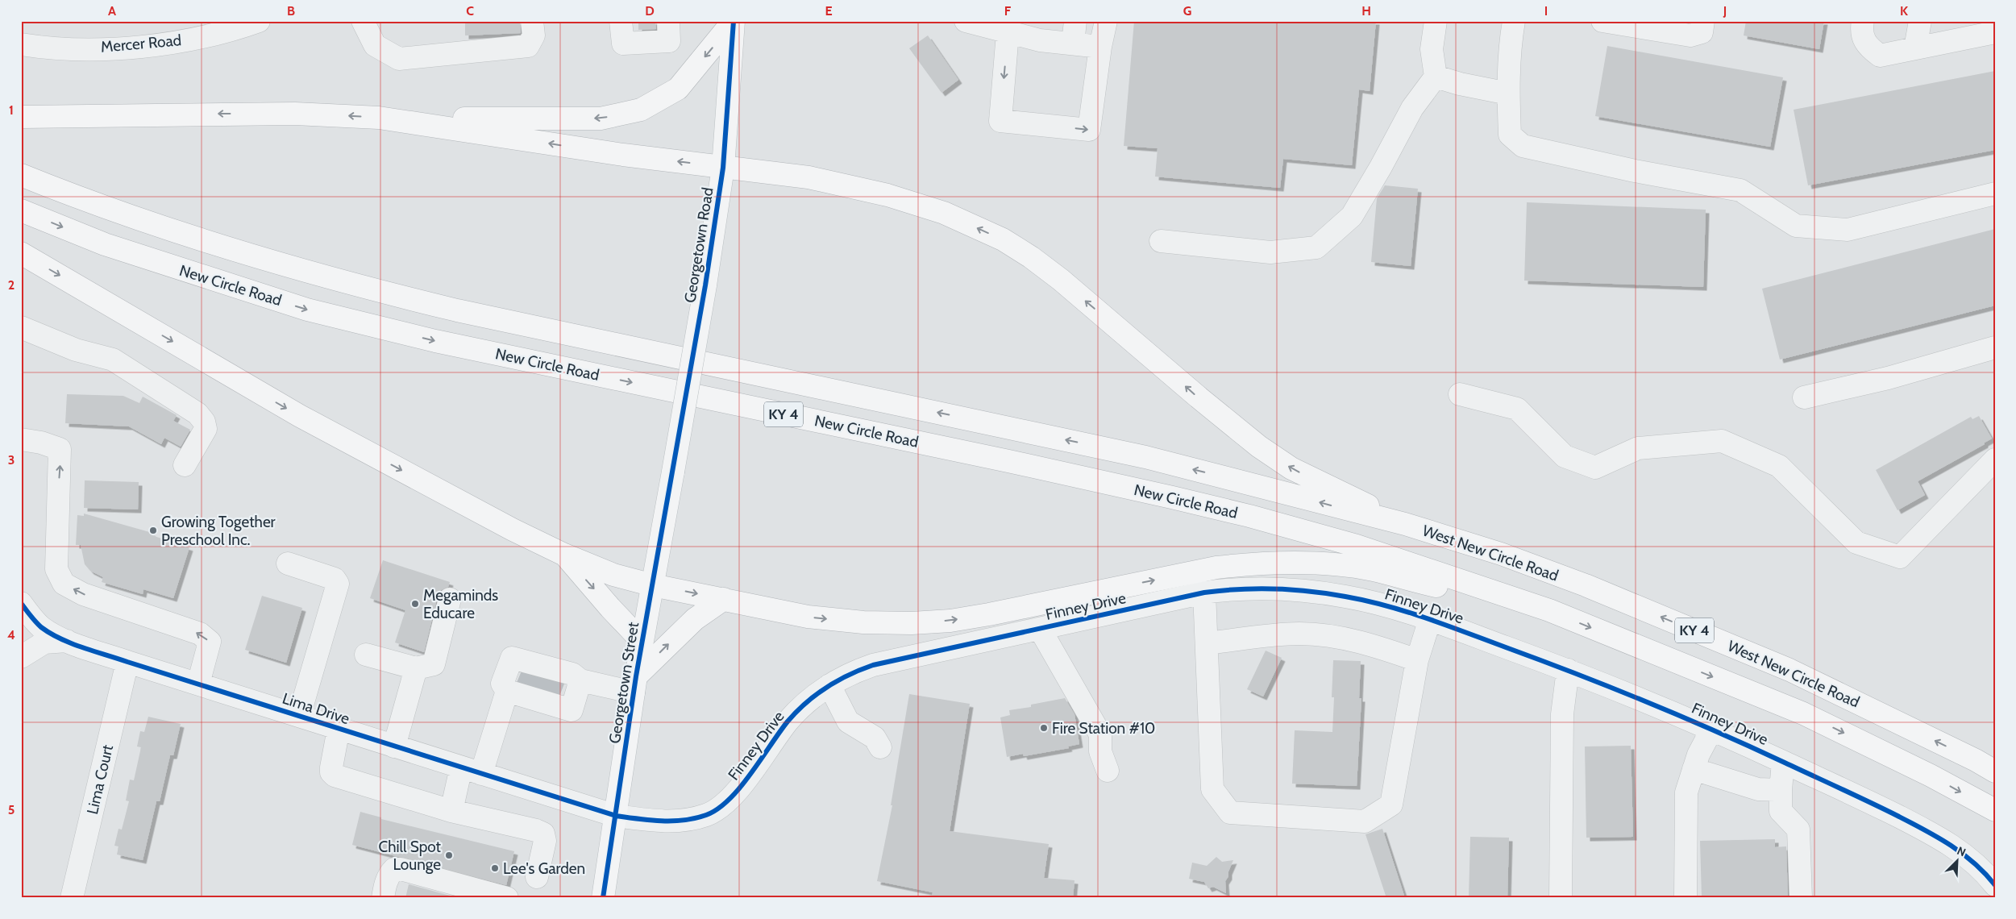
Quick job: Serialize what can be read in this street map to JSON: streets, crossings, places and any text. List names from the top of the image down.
{
  "streets": {
    "main road": [
      "Georgetown Road",
      "New Circle Road",
      "KY 4",
      "West New Circle Road",
      "Georgetown Street"
    ],
    "street": [
      "Mercer Road",
      "Finney Drive",
      "Lima Drive",
      "Lima Court"
    ]
  },
  "crossings": [
    ["Georgetown Road", "Georgetown Street"],
    ["New Circle Road", "KY 4"],
    ["KY 4", "West New Circle Road"],
    ["Finney Drive", "Georgetown Street"],
    ["Finney Drive", "Lima Drive"],
    ["Georgetown Street", "Lima Drive"],
    ["Lima Drive", "Lima Court"]
  ],
  "places": [
    "Growing Together Preschool Inc.",
    "Megaminds Educare",
    "Fire Station #10",
    "Chill Spot Lounge",
    "Lee's Garden"
  ],
  "north": "top right",
  "grid": {
    "columns": [
      "A",
      "B",
      "C",
      "D",
      "E",
      "F",
      "G",
      "H",
      "I",
      "J",
      "K"
    ],
    "rows": [
      "1",
      "2",
      "3",
      "4",
      "5"
    ]
  }
}
